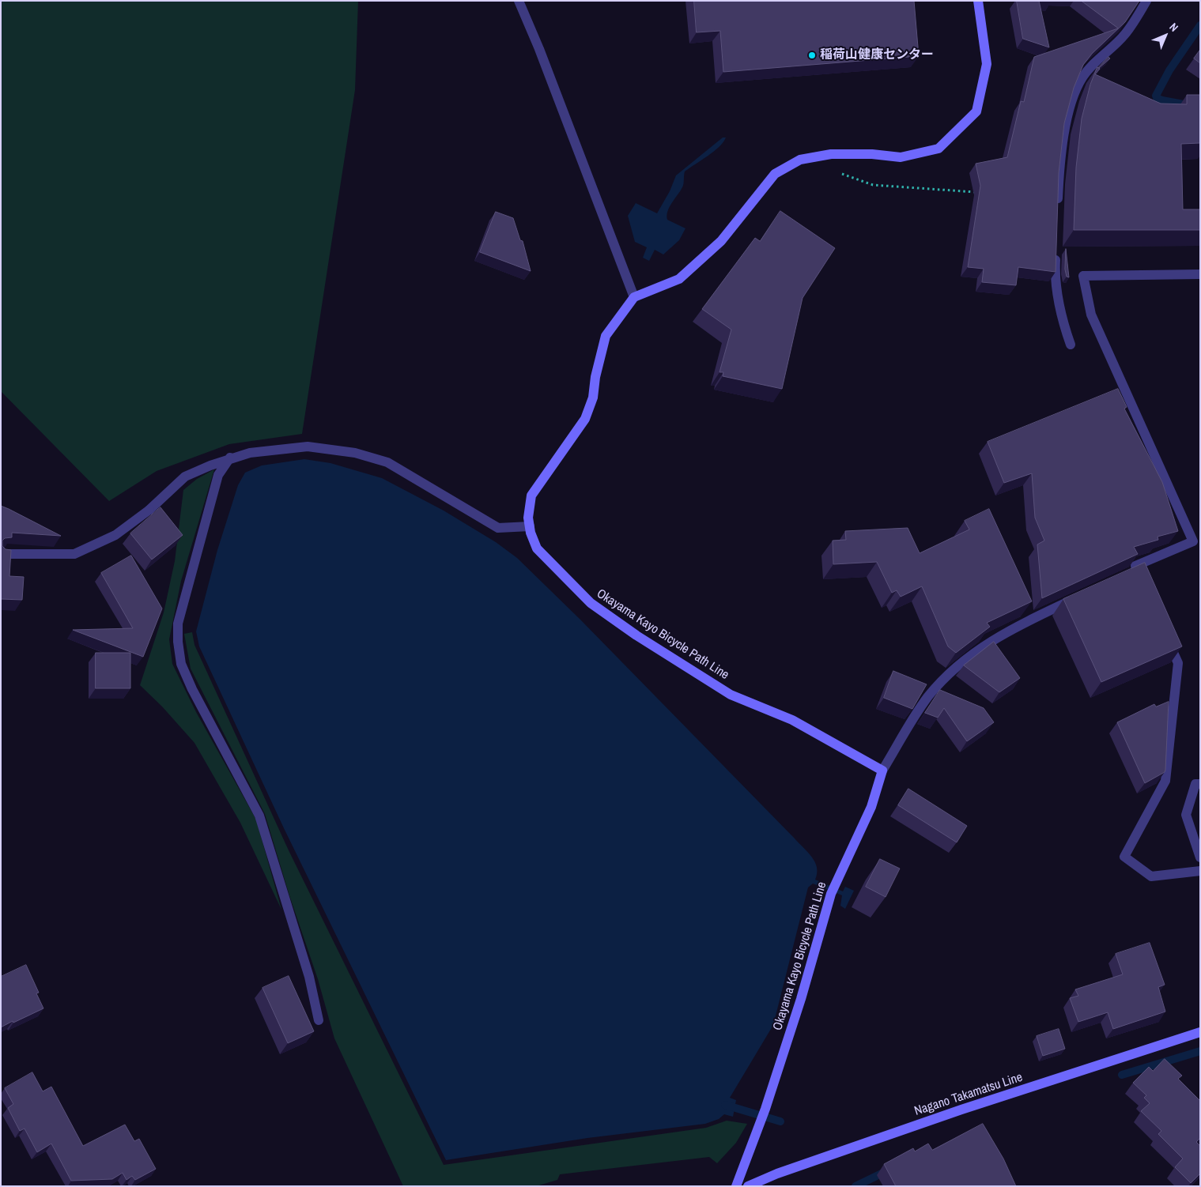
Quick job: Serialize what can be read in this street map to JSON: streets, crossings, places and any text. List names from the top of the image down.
{
  "streets": {
    "main road": ["Okayama Kayo Bicycle Path Line", "Nagano Takamatsu Line"]
  },
  "places": ["稲荷山健康センター"],
  "north": "top right"
}
